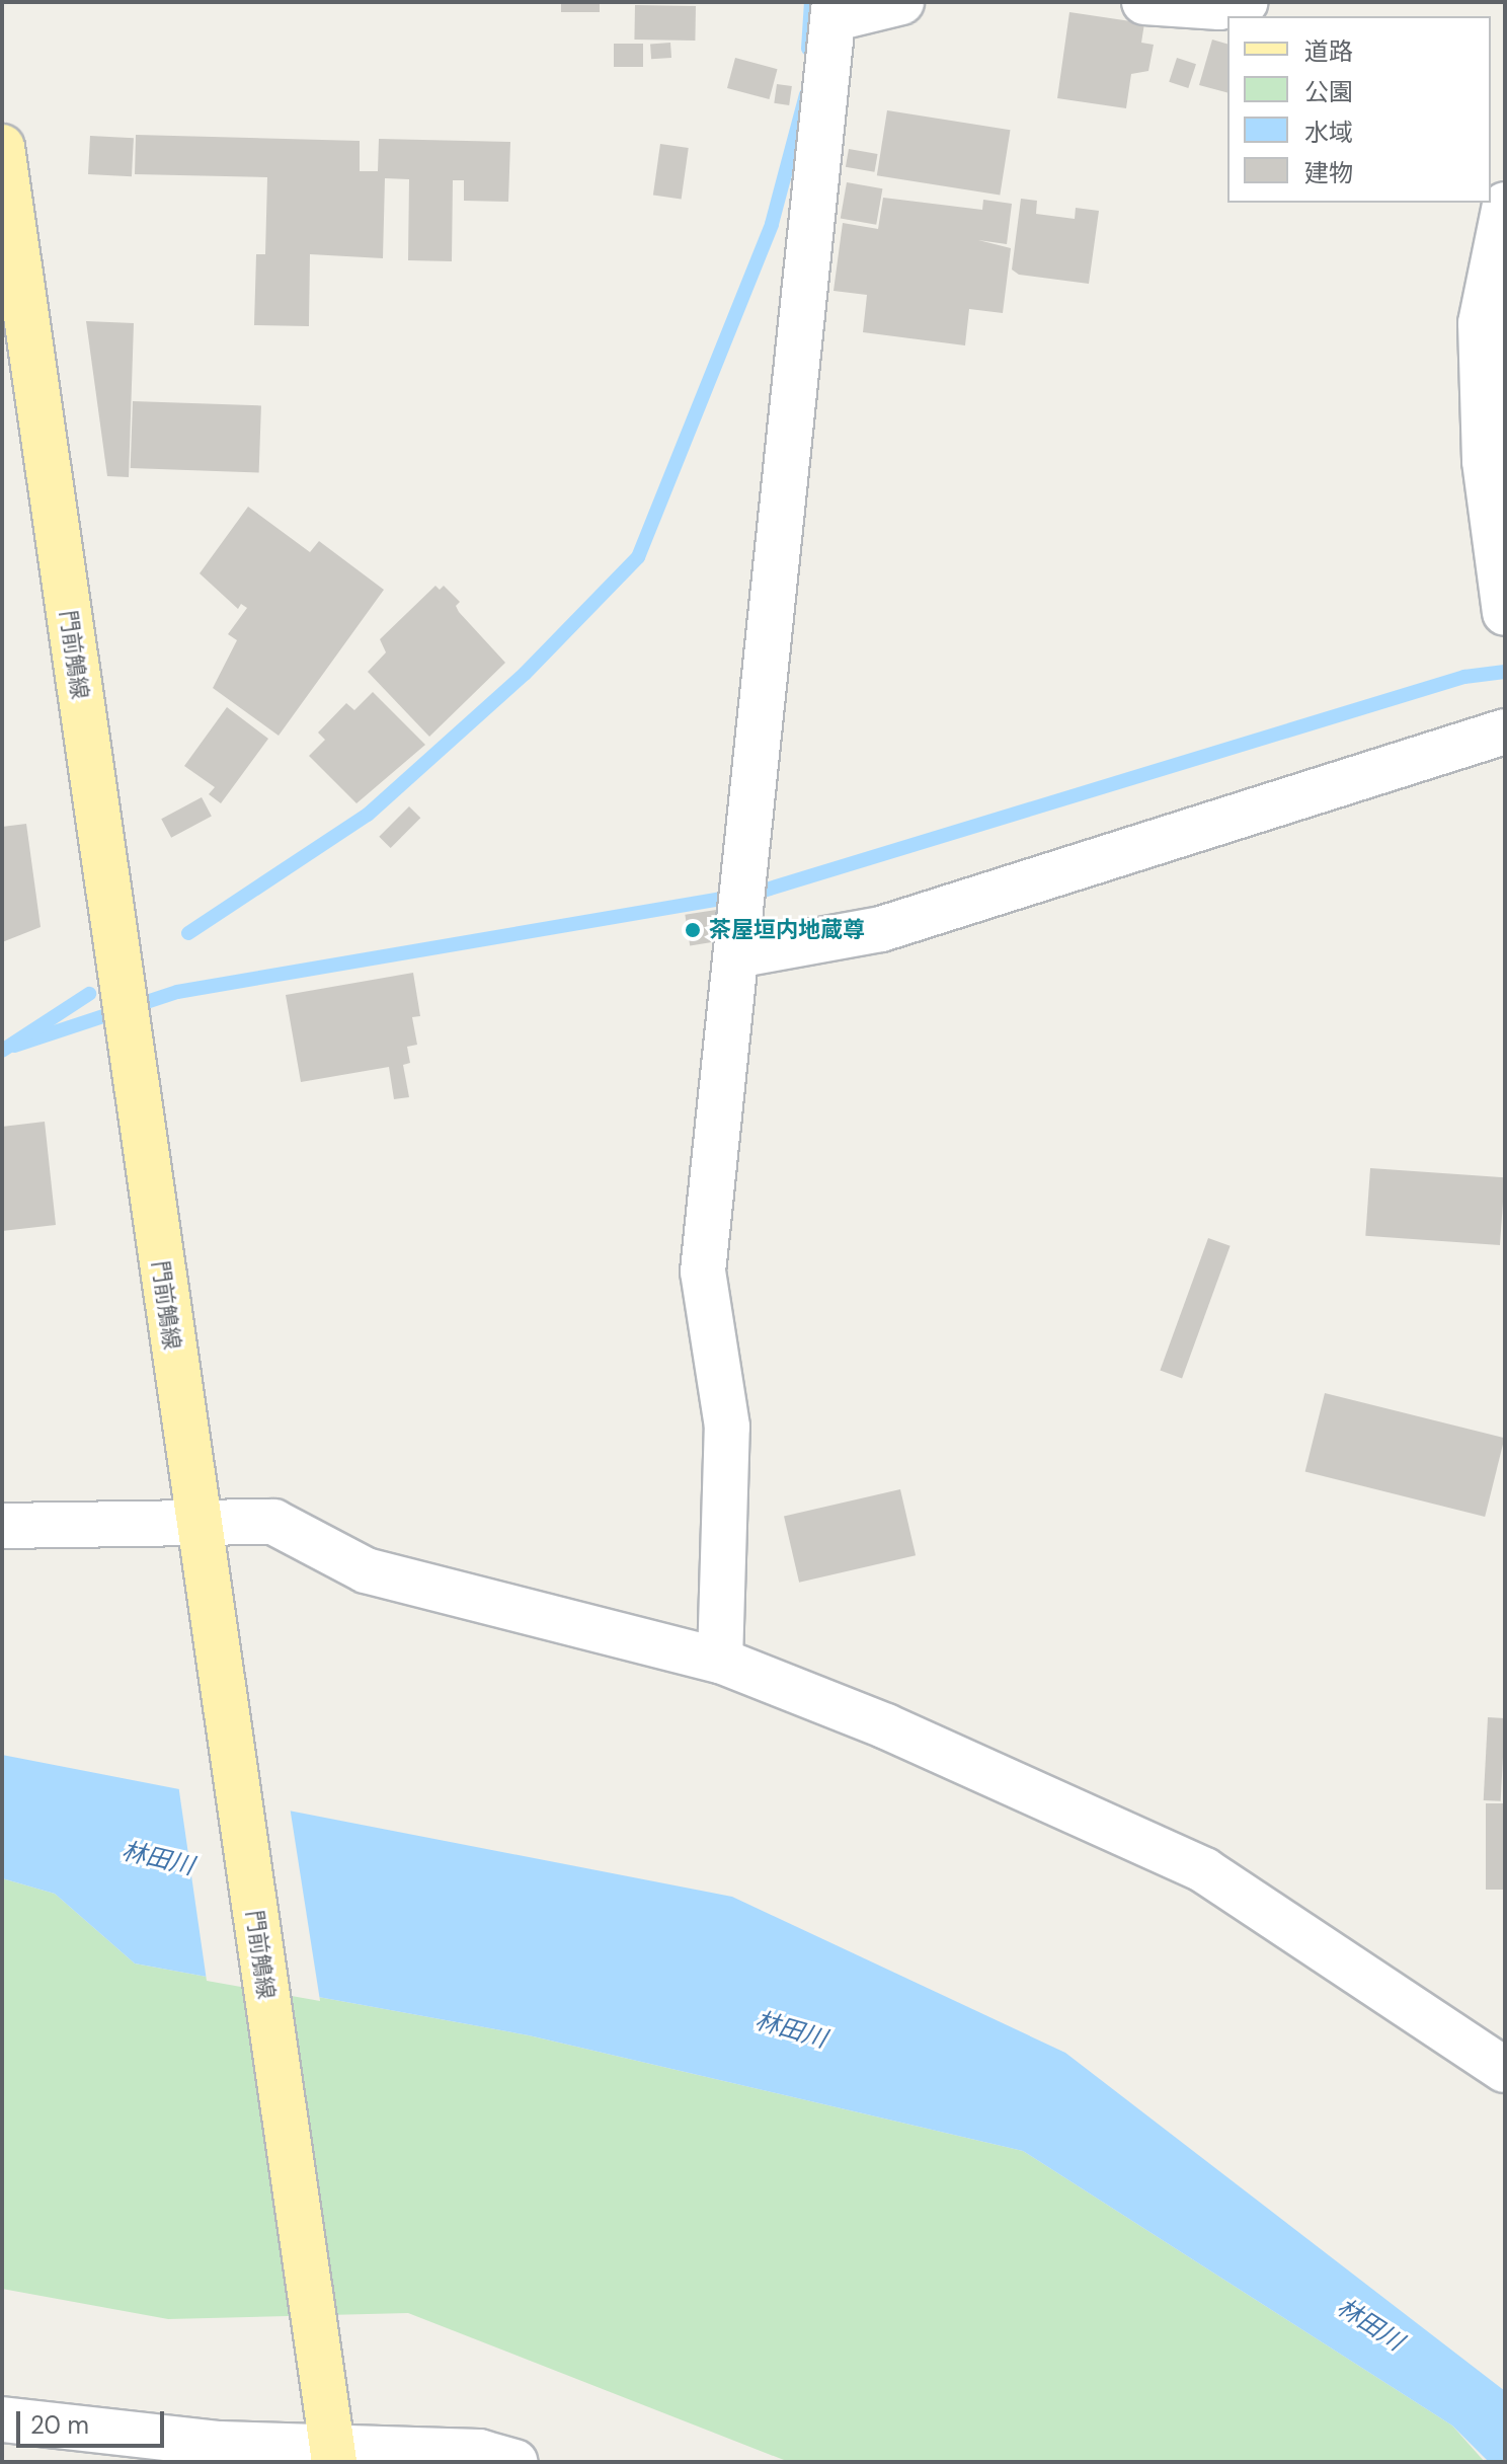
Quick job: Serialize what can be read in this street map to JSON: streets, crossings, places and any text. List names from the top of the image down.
{
  "streets": {
    "main road": ["門前鵤線"]
  },
  "water": ["林田川"],
  "places": ["茶屋垣内地蔵尊"],
  "legend": [
    "道路",
    "公園",
    "水域",
    "建物"
  ],
  "scale_bar": "20 m"
}
